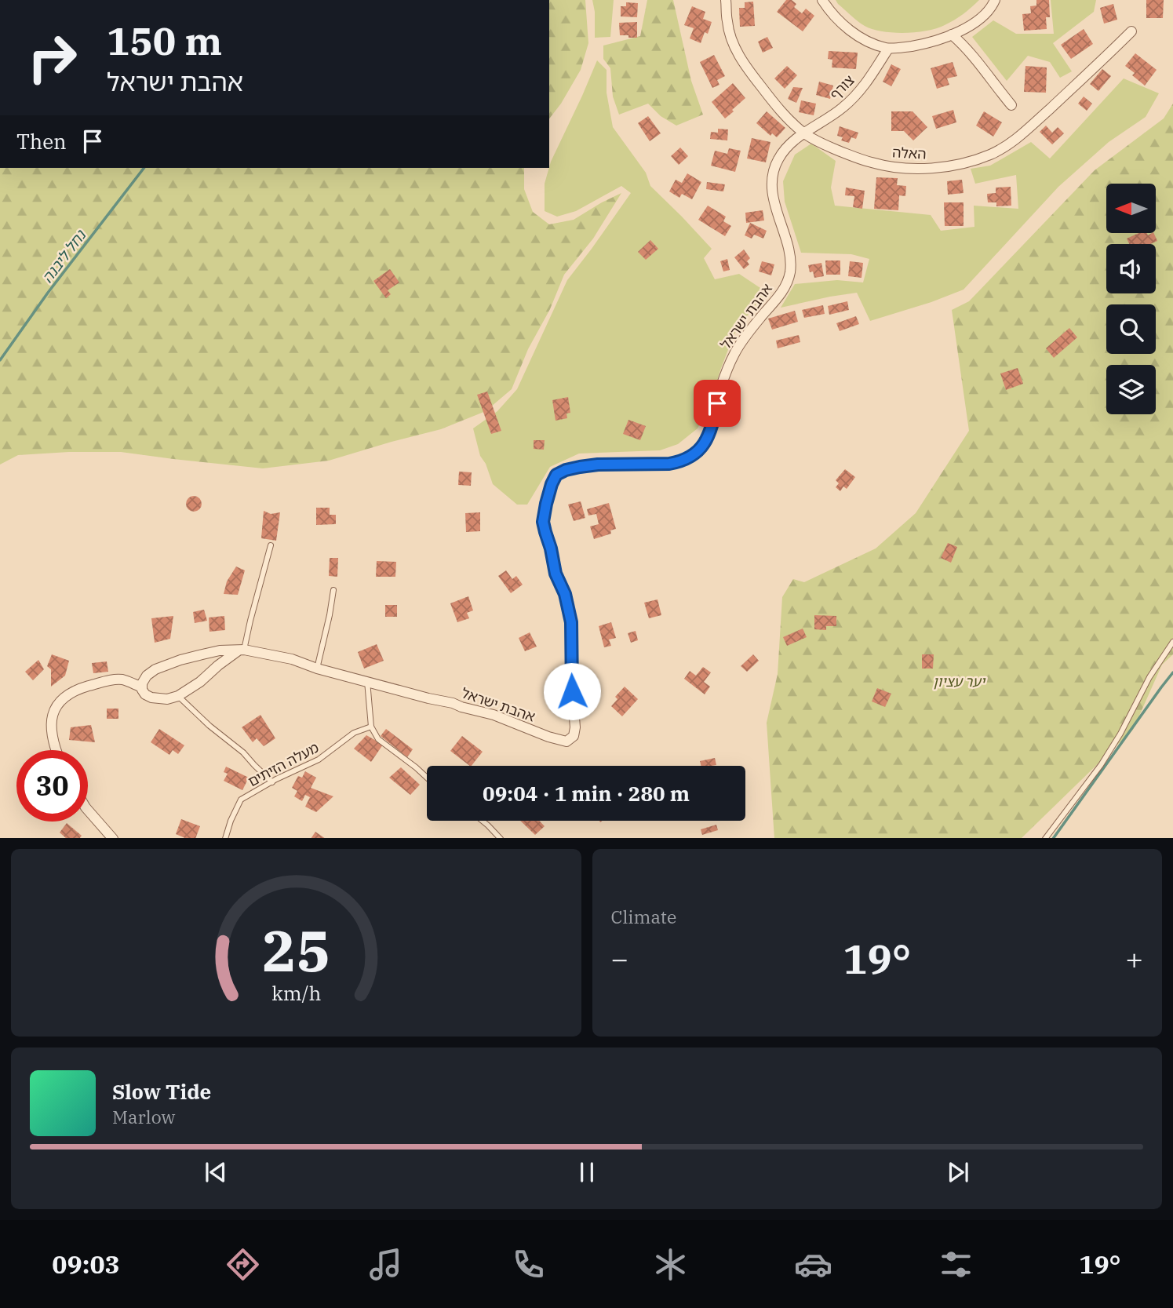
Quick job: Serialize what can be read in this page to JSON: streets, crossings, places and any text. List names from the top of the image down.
{
  "streets": {
    "street": ["צורף", "האלה", "אהבת ישראל"],
    "lane": ["מעלה הזיתים"]
  },
  "crossings": [
    ["צורף", "האלה"],
    ["צורף", "אהבת ישראל"],
    ["האלה", "אהבת ישראל"]
  ],
  "water": ["נחל ליבנה"],
  "parks": ["יער עציון"],
  "north": "left",
  "page": {
    "turn": ["150 m", "אהבת ישראל"],
    "then": "Then",
    "limit": "30",
    "trip": "09:04 · 1 min · 280 m",
    "tile": "Climate",
    "heat": ["−", "19°", "+"],
    "song": ["Slow Tide", "Marlow"],
    "tabs": ["09:03", "19°"],
    "gauge": ["25", "km/h"]
  }
}
